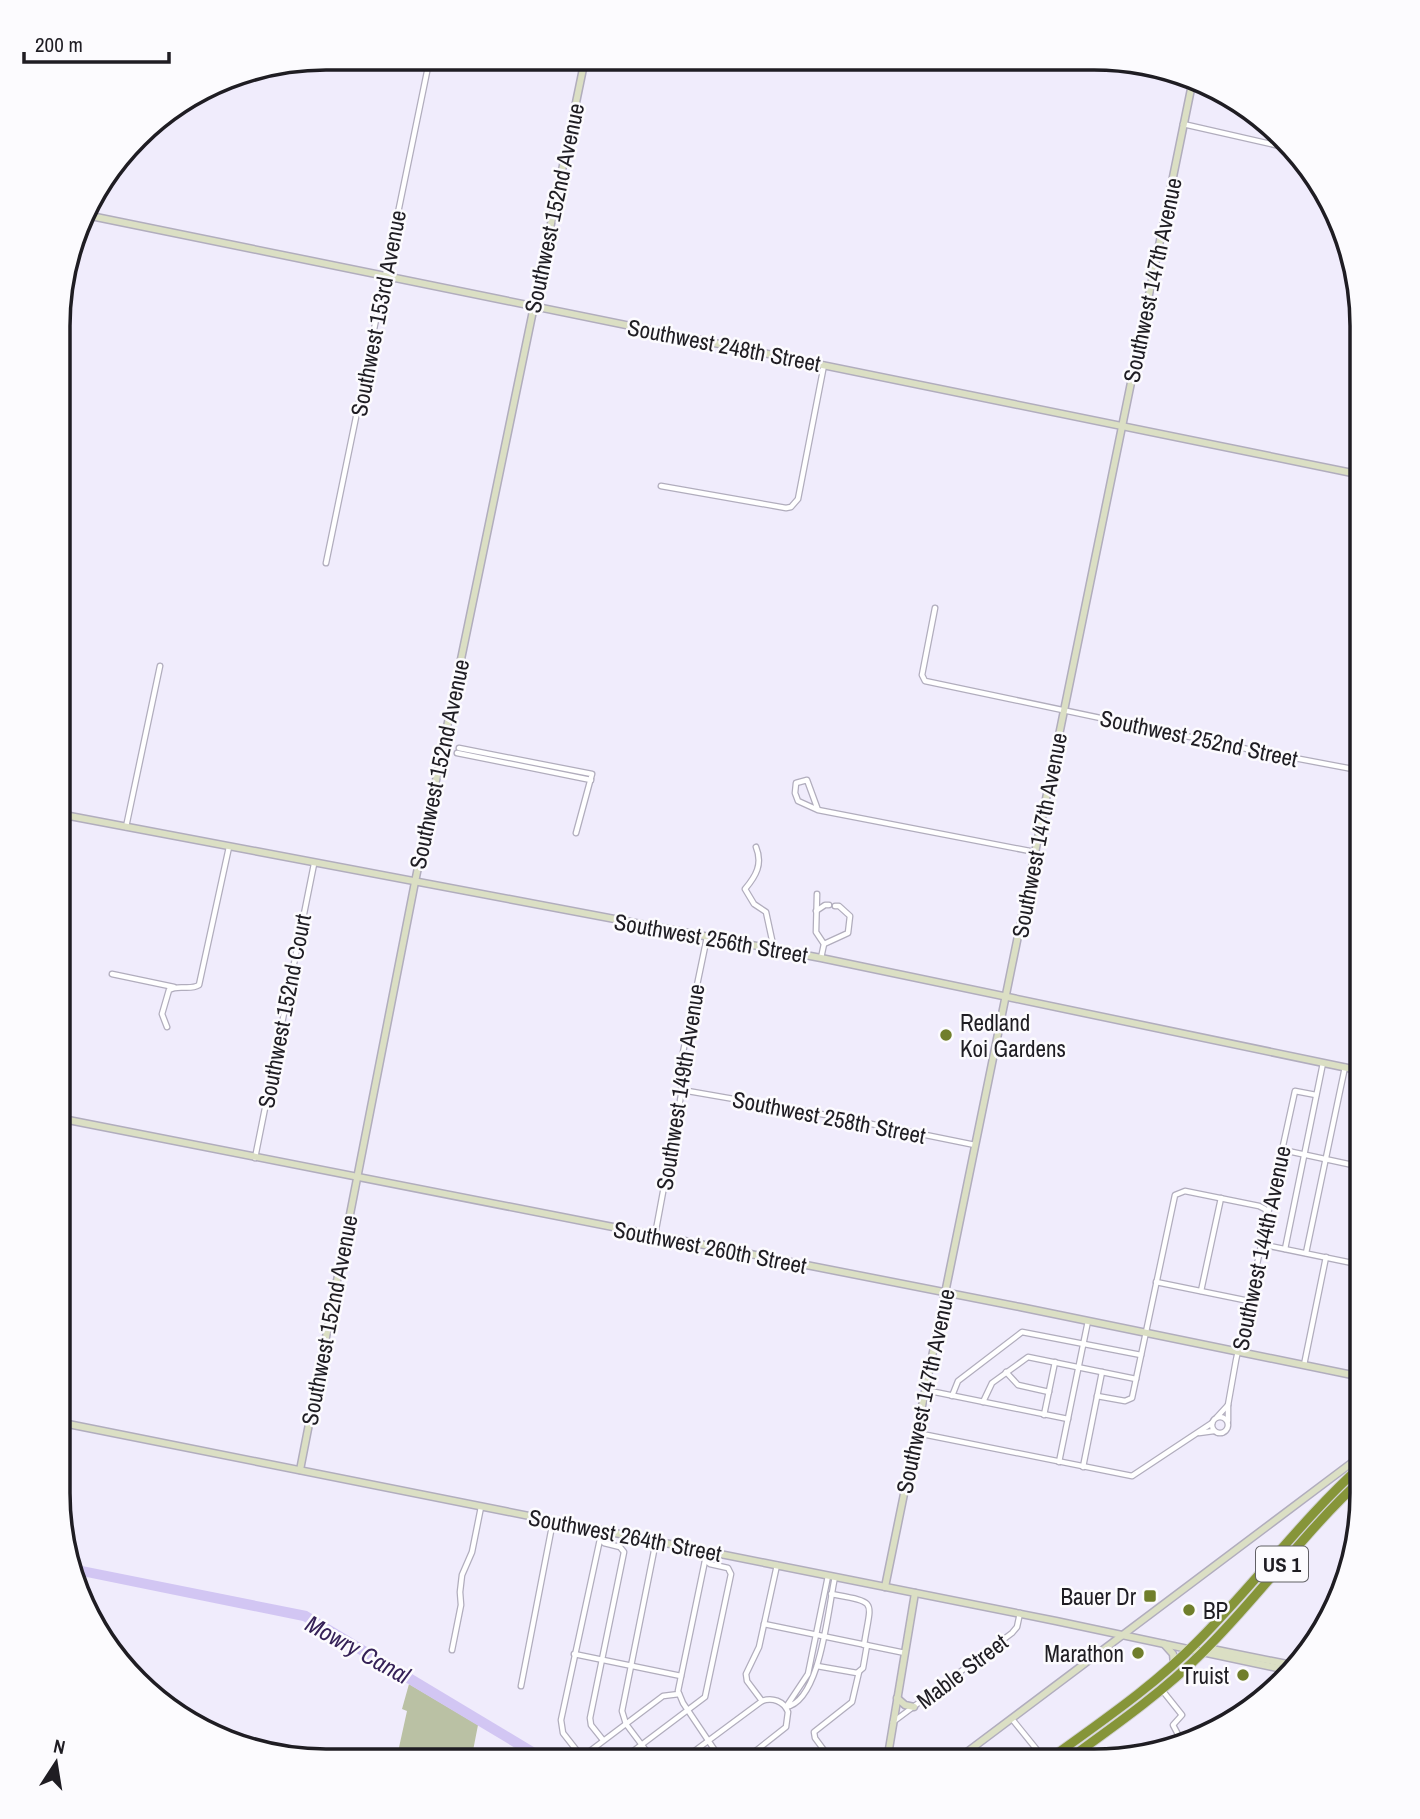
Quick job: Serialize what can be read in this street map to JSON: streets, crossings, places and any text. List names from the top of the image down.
{
  "streets": {
    "highway": ["US 1"],
    "street": [
      "Southwest 152nd Avenue",
      "Southwest 147th Avenue",
      "Southwest 153rd Avenue",
      "Southwest 248th Street",
      "Southwest 252nd Street",
      "Southwest 256th Street",
      "Southwest 152nd Court",
      "Southwest 149th Avenue",
      "Southwest 258th Street",
      "Southwest 260th Street",
      "Southwest 144th Avenue",
      "Southwest 264th Street",
      "Mable Street"
    ]
  },
  "crossings": [
    ["Southwest 152nd Avenue", "Southwest 248th Street"],
    ["Southwest 152nd Avenue", "Southwest 256th Street"],
    ["Southwest 152nd Avenue", "Southwest 260th Street"],
    ["Southwest 152nd Avenue", "Southwest 264th Street"],
    ["Southwest 147th Avenue", "Southwest 248th Street"],
    ["Southwest 147th Avenue", "Southwest 252nd Street"],
    ["Southwest 147th Avenue", "Southwest 256th Street"],
    ["Southwest 147th Avenue", "Southwest 258th Street"],
    ["Southwest 147th Avenue", "Southwest 260th Street"],
    ["Southwest 147th Avenue", "Southwest 264th Street"],
    ["Southwest 153rd Avenue", "Southwest 248th Street"],
    ["Southwest 256th Street", "Southwest 152nd Court"],
    ["Southwest 256th Street", "Southwest 149th Avenue"],
    ["Southwest 152nd Court", "Southwest 260th Street"],
    ["Southwest 149th Avenue", "Southwest 258th Street"],
    ["Southwest 149th Avenue", "Southwest 260th Street"],
    ["Southwest 260th Street", "Southwest 144th Avenue"],
    ["Southwest 264th Street", "US 1"],
    ["Southwest 264th Street", "Mable Street"]
  ],
  "water": ["Mowry Canal"],
  "places": {
    "other": [
      "Redland Koi Gardens",
      "BP",
      "Marathon",
      "Truist"
    ],
    "transit": ["Bauer Dr"]
  },
  "scale_bar": "200 m",
  "north": "top"
}
